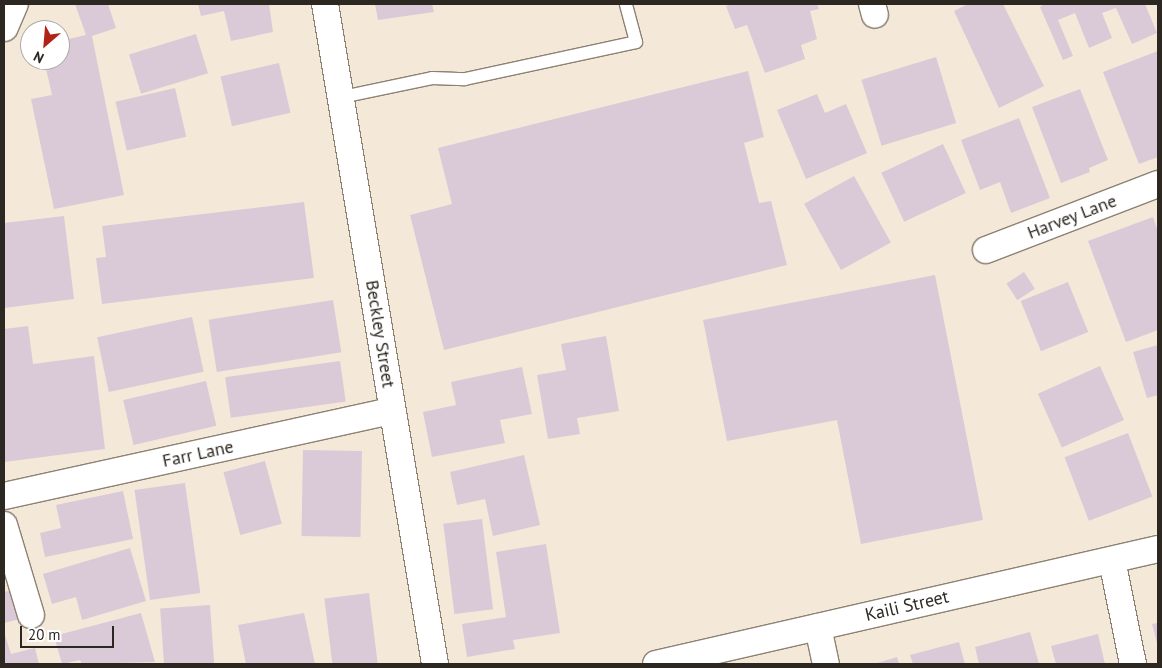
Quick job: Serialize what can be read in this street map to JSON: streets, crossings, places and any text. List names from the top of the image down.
{
  "streets": {
    "street": [
      "Harvey Lane",
      "Beckley Street",
      "Farr Lane",
      "Kaili Street"
    ]
  },
  "crossings": [
    ["Beckley Street", "Farr Lane"]
  ],
  "scale_bar": "20 m",
  "north": "bottom left"
}
